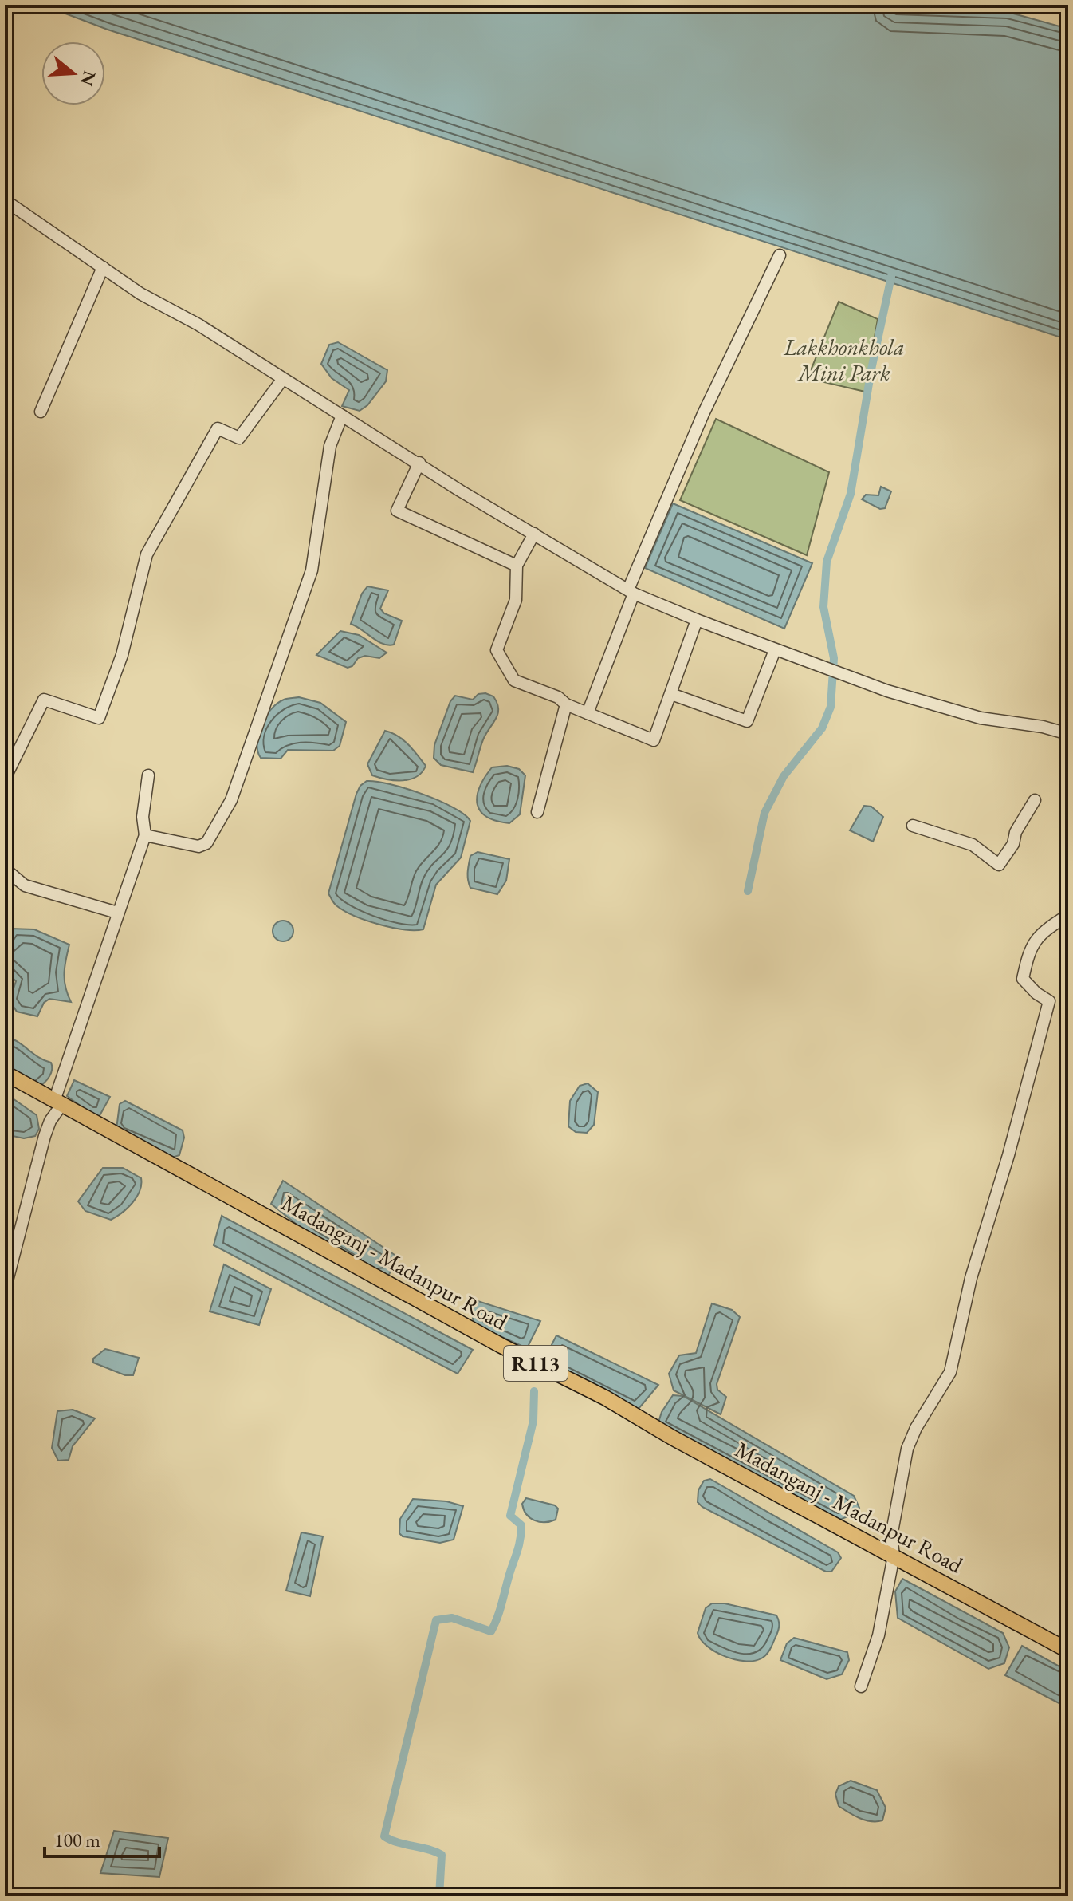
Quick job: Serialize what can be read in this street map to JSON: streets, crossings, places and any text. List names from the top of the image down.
{
  "streets": {
    "main road": ["Madanganj - Madanpur Road", "R113"]
  },
  "parks": ["Lakkhonkhola Mini Park"],
  "scale_bar": "100 m",
  "north": "right"
}
